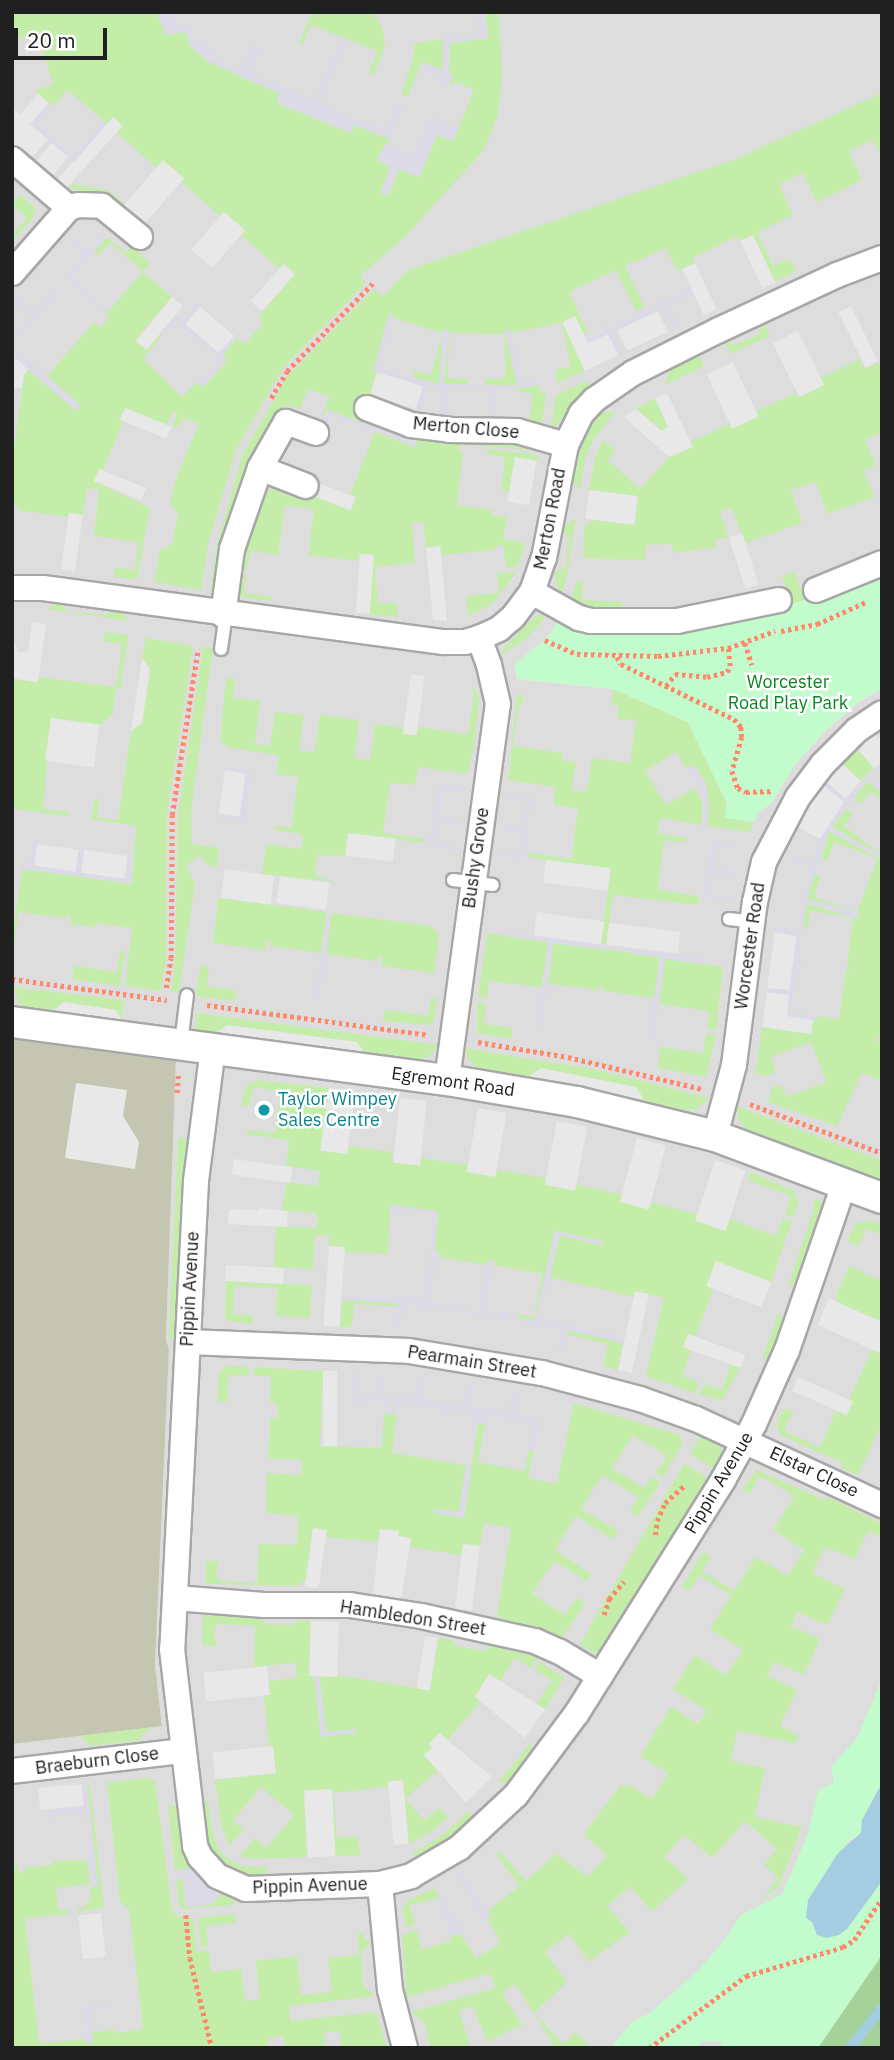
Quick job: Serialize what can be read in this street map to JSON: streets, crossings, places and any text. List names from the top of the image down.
{
  "streets": {
    "street": [
      "Merton Close",
      "Merton Road",
      "Bushy Grove",
      "Worcester Road",
      "Egremont Road",
      "Pippin Avenue",
      "Pearmain Street",
      "Elstar Close",
      "Hambledon Street",
      "Braeburn Close"
    ]
  },
  "crossings": [
    ["Merton Close", "Merton Road"],
    ["Merton Road", "Bushy Grove"],
    ["Bushy Grove", "Egremont Road"],
    ["Worcester Road", "Egremont Road"],
    ["Egremont Road", "Pippin Avenue"],
    ["Pippin Avenue", "Pearmain Street"],
    ["Pippin Avenue", "Elstar Close"],
    ["Pippin Avenue", "Hambledon Street"],
    ["Pippin Avenue", "Braeburn Close"],
    ["Pearmain Street", "Elstar Close"]
  ],
  "parks": ["Worcester Road Play Park"],
  "places": ["Taylor Wimpey Sales Centre"],
  "scale_bar": "20 m"
}
